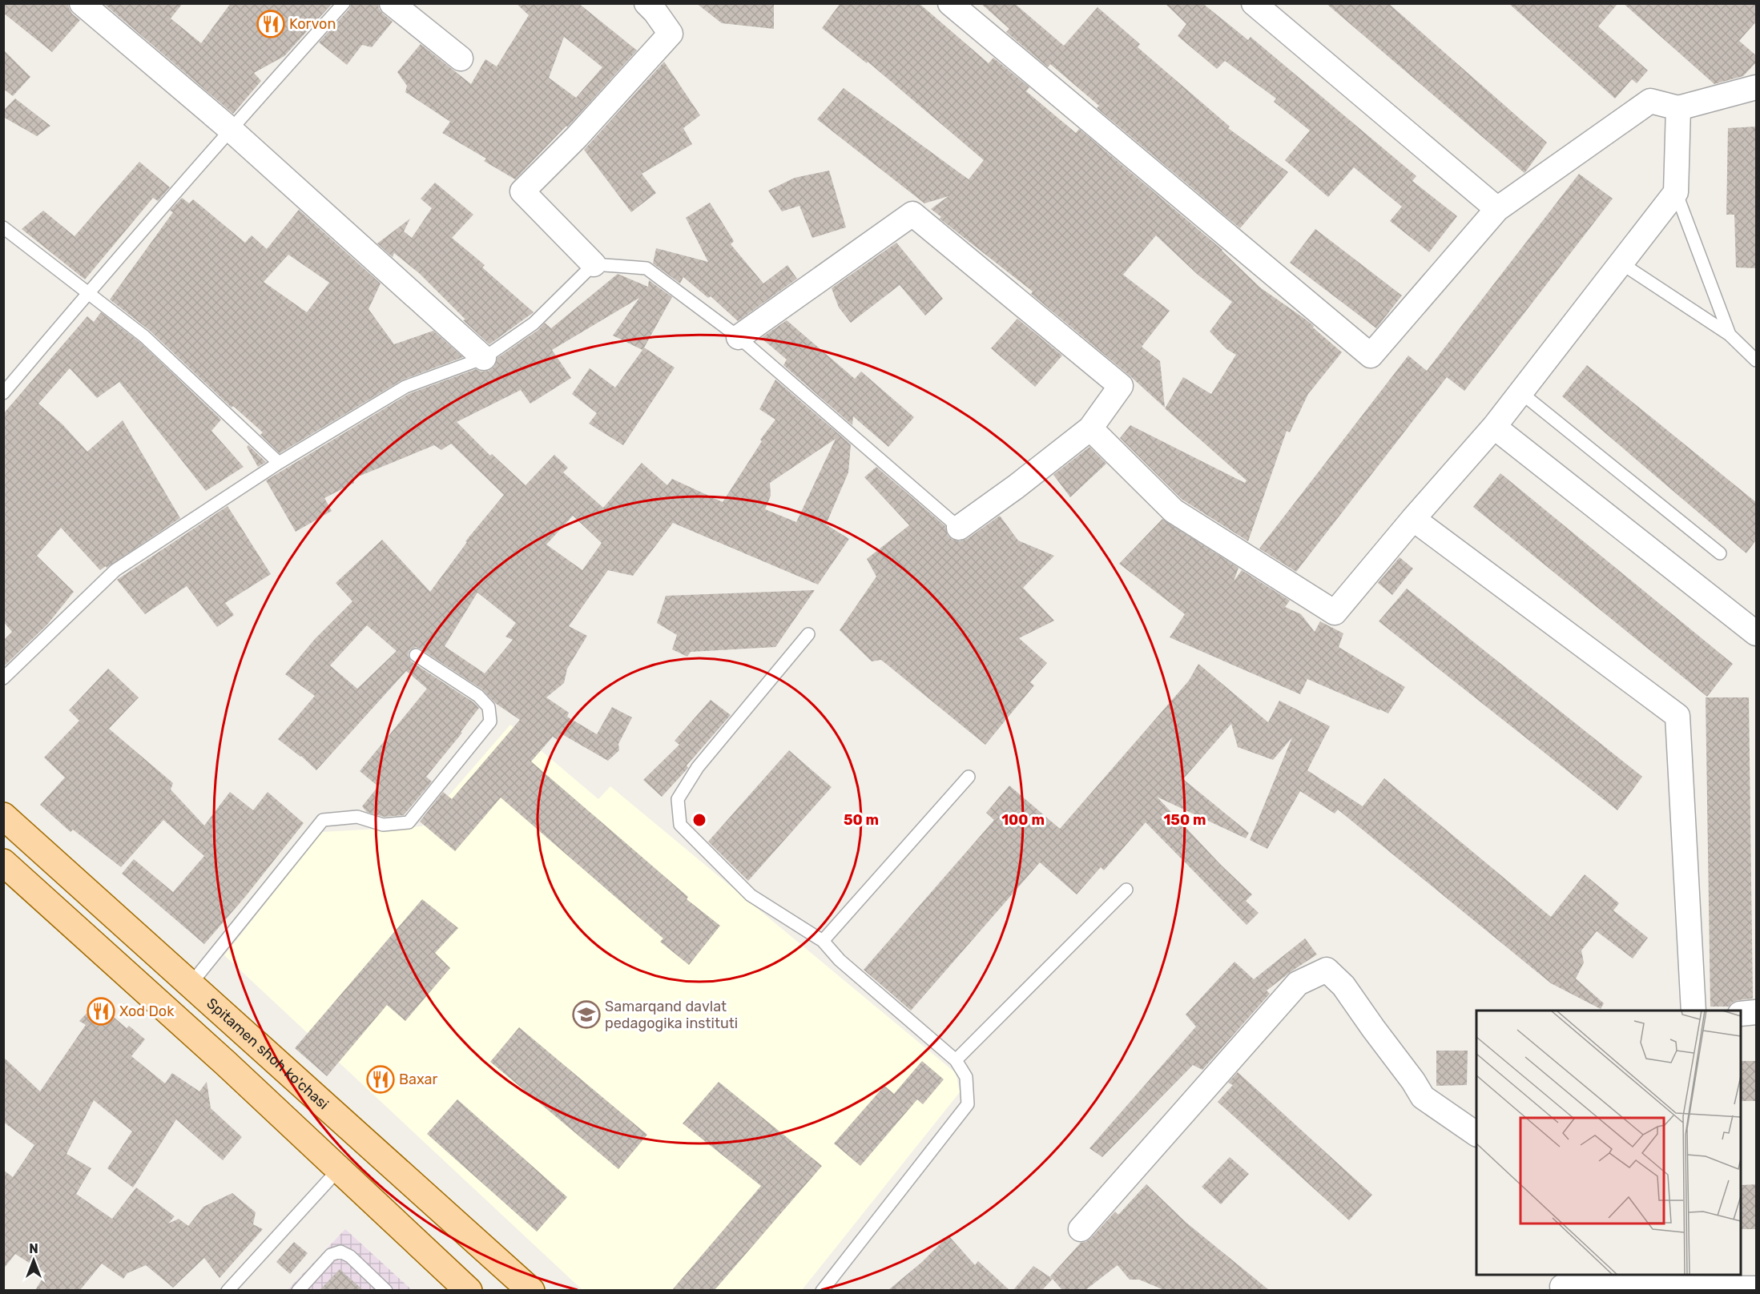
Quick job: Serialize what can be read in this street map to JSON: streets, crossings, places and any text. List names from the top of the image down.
{
  "streets": {
    "main road": ["Spitamen shoh ko'chasi"]
  },
  "places": {
    "restaurant": ["Korvon", "Xod Dok", "Baxar"],
    "school or university": ["Samarqand davlat pedagogika instituti"]
  },
  "north": "top",
  "rings": ["50 m", "100 m", "150 m"]
}
